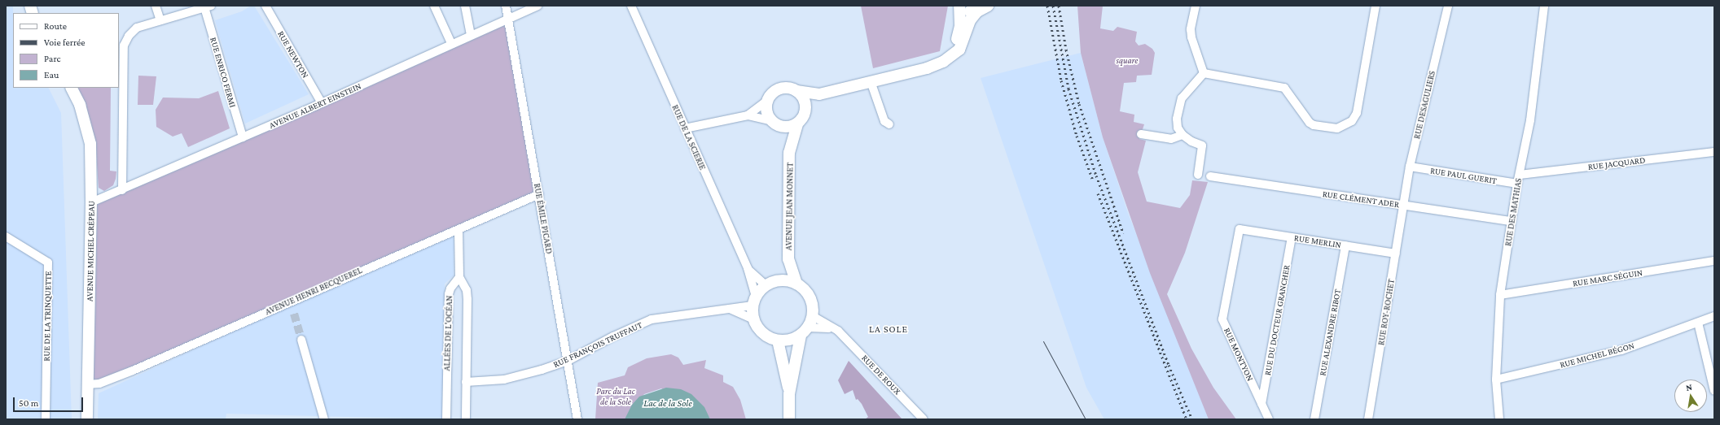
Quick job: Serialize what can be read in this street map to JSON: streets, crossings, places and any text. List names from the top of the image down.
{
  "streets": {
    "street": [
      "RUE NEWTON",
      "RUE ENRICO FERMI",
      "RUE DESAGULIERS",
      "AVENUE ALBERT EINSTEIN",
      "RUE DE LA SCIERIE",
      "RUE JACQUARD",
      "RUE PAUL GUERIT",
      "RUE CLÉMENT ADER",
      "AVENUE JEAN MONNET",
      "RUE DES MATHIAS",
      "RUE ÉMILE PICARD",
      "RUE MERLIN",
      "AVENUE MICHEL CRÉPEAU",
      "RUE MARC SÉGUIN",
      "AVENUE HENRI BECQUEREL",
      "RUE ROY-ROCHET",
      "RUE DE LA TRINQUETTE",
      "RUE DU DOCTEUR GRANCHER",
      "RUE ALEXANDRE RIBOT",
      "ALLÉES DE L'OCÉAN",
      "RUE FRANÇOIS TRUFFAUT",
      "RUE MONTYON",
      "RUE MICHEL BÉGON",
      "RUE DE ROUX"
    ]
  },
  "crossings": [
    ["RUE NEWTON", "AVENUE ALBERT EINSTEIN"],
    ["RUE ENRICO FERMI", "AVENUE ALBERT EINSTEIN"],
    ["RUE DESAGULIERS", "RUE PAUL GUERIT"],
    ["RUE DESAGULIERS", "RUE CLÉMENT ADER"],
    ["RUE DESAGULIERS", "RUE ROY-ROCHET"],
    ["AVENUE ALBERT EINSTEIN", "RUE ÉMILE PICARD"],
    ["AVENUE ALBERT EINSTEIN", "AVENUE MICHEL CRÉPEAU"],
    ["RUE DE LA SCIERIE", "AVENUE JEAN MONNET"],
    ["RUE DE LA SCIERIE", "RUE FRANÇOIS TRUFFAUT"],
    ["RUE DE LA SCIERIE", "RUE DE ROUX"],
    ["RUE JACQUARD", "RUE DES MATHIAS"],
    ["RUE PAUL GUERIT", "RUE DES MATHIAS"],
    ["RUE CLÉMENT ADER", "RUE DES MATHIAS"],
    ["RUE CLÉMENT ADER", "RUE ROY-ROCHET"],
    ["AVENUE JEAN MONNET", "RUE FRANÇOIS TRUFFAUT"],
    ["AVENUE JEAN MONNET", "RUE DE ROUX"],
    ["RUE DES MATHIAS", "RUE MARC SÉGUIN"],
    ["RUE DES MATHIAS", "RUE MICHEL BÉGON"],
    ["RUE ÉMILE PICARD", "AVENUE HENRI BECQUEREL"],
    ["RUE ÉMILE PICARD", "RUE FRANÇOIS TRUFFAUT"],
    ["RUE MERLIN", "RUE ROY-ROCHET"],
    ["RUE MERLIN", "RUE DU DOCTEUR GRANCHER"],
    ["RUE MERLIN", "RUE ALEXANDRE RIBOT"],
    ["RUE MERLIN", "RUE MONTYON"],
    ["AVENUE MICHEL CRÉPEAU", "AVENUE HENRI BECQUEREL"],
    ["RUE DU DOCTEUR GRANCHER", "RUE MONTYON"],
    ["ALLÉES DE L'OCÉAN", "RUE FRANÇOIS TRUFFAUT"],
    ["RUE FRANÇOIS TRUFFAUT", "RUE DE ROUX"]
  ],
  "districts": ["LA SOLE"],
  "water": ["Lac de la Sole"],
  "parks": ["square", "Parc du Lac de la Sole"],
  "legend": [
    "Route",
    "Voie ferrée",
    "Parc",
    "Eau"
  ],
  "scale_bar": "50 m",
  "north": "top"
}
